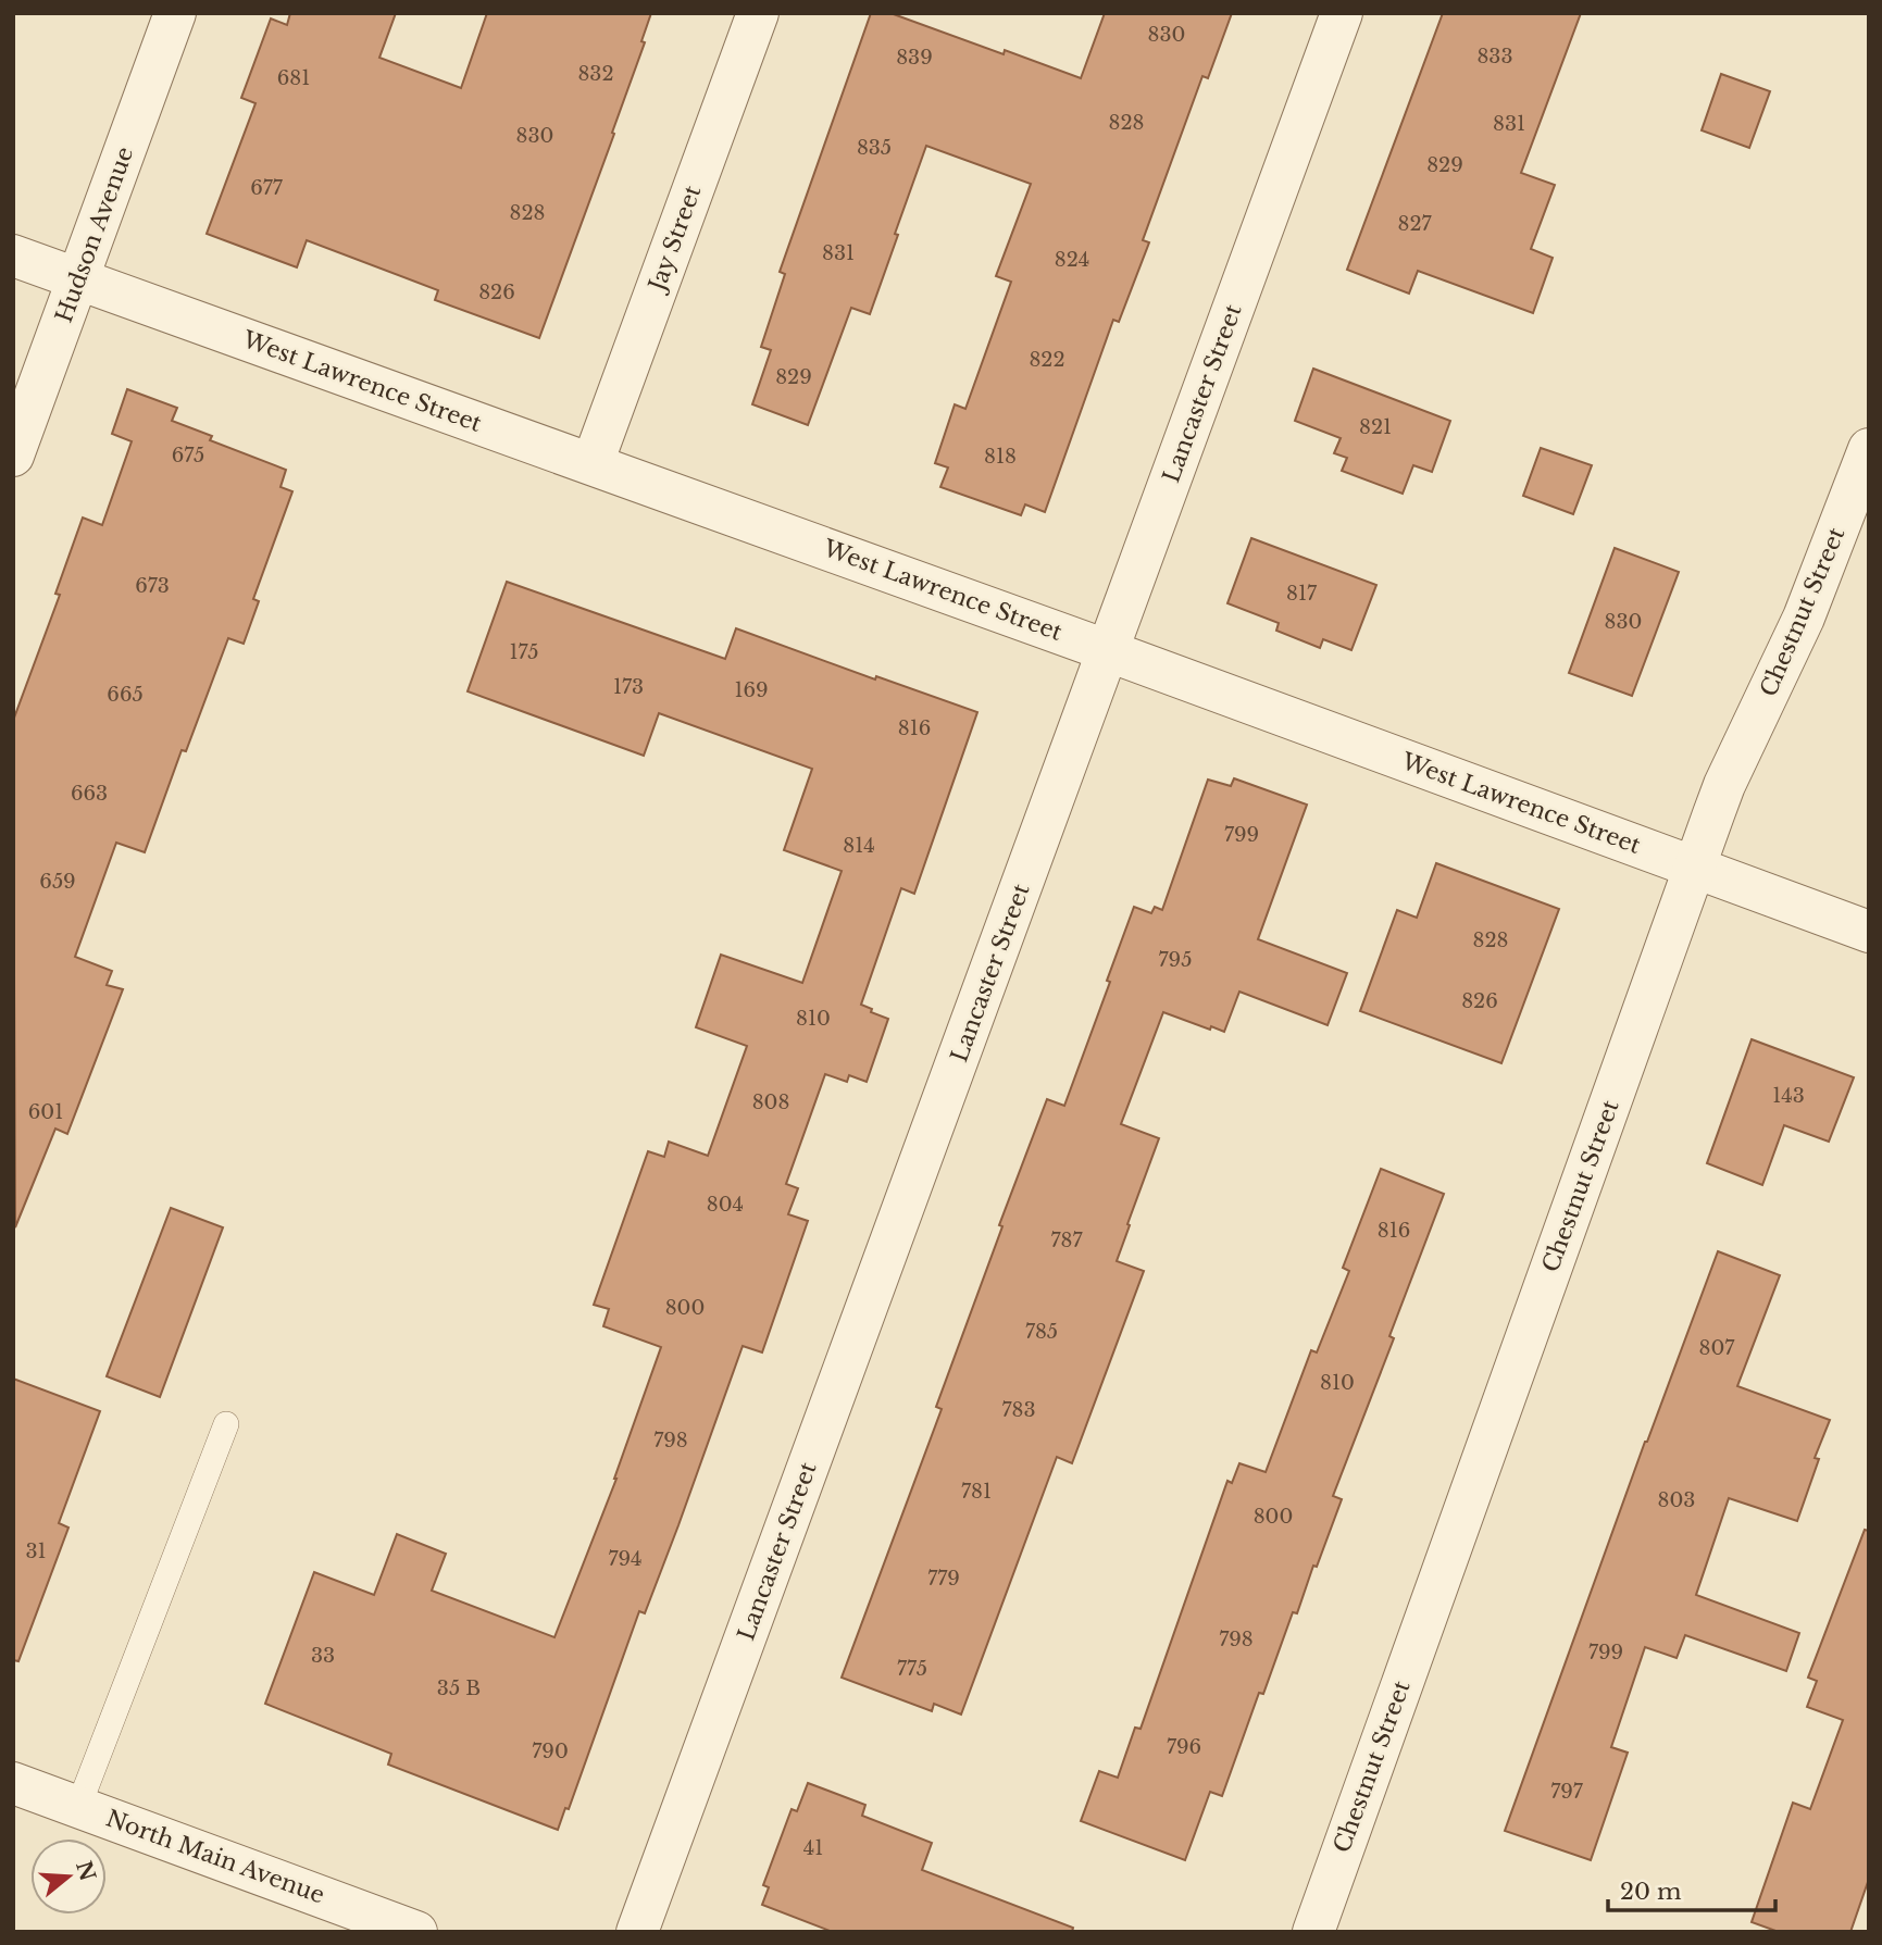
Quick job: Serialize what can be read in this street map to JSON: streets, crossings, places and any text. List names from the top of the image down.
{
  "streets": {
    "street": [
      "Hudson Avenue",
      "Jay Street",
      "West Lawrence Street",
      "Lancaster Street",
      "Chestnut Street",
      "North Main Avenue"
    ]
  },
  "crossings": [
    ["Hudson Avenue", "West Lawrence Street"],
    ["Jay Street", "West Lawrence Street"],
    ["West Lawrence Street", "Lancaster Street"],
    ["West Lawrence Street", "Chestnut Street"]
  ],
  "house_numbers": [
    "830",
    "833",
    "839",
    "832",
    "681",
    "828",
    "831",
    "830",
    "835",
    "829",
    "677",
    "828",
    "827",
    "831",
    "824",
    "826",
    "822",
    "829",
    "821",
    "675",
    "818",
    "673",
    "817",
    "830",
    "175",
    "173",
    "169",
    "665",
    "816",
    "663",
    "799",
    "814",
    "659",
    "828",
    "795",
    "826",
    "810",
    "143",
    "808",
    "601",
    "804",
    "816",
    "787",
    "800",
    "785",
    "807",
    "810",
    "783",
    "798",
    "781",
    "803",
    "800",
    "31",
    "794",
    "779",
    "798",
    "799",
    "33",
    "775",
    "35 B",
    "796",
    "790",
    "797",
    "41"
  ],
  "scale_bar": "20 m",
  "north": "right"
}
